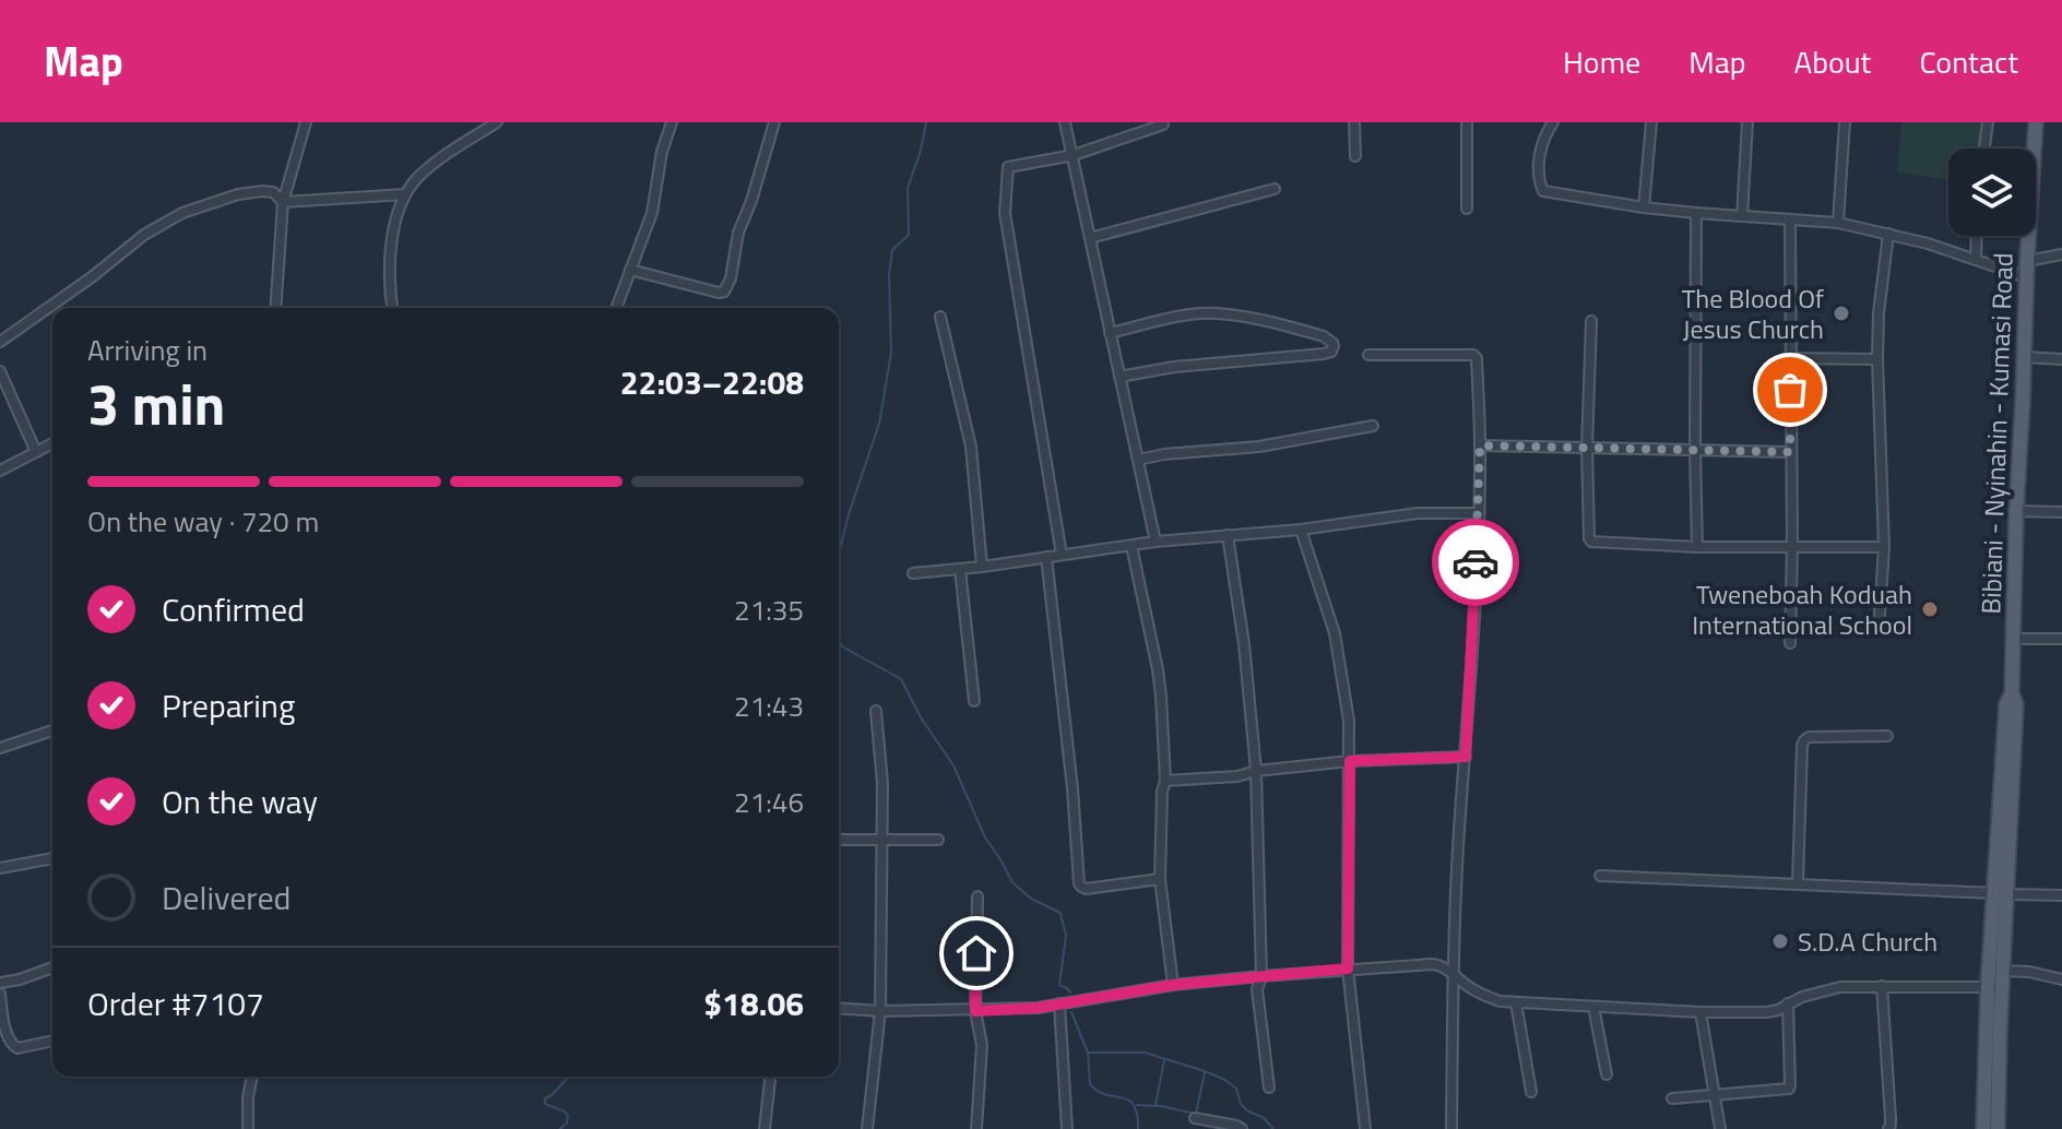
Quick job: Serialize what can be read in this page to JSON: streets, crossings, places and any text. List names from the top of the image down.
{
  "streets": {
    "main road": ["Bibiani - Nyinahin - Kumasi Road"]
  },
  "places": ["The Blood Of Jesus Church", "Tweneboah Koduah International School", "S.D.A Church"],
  "page": {
    "header": "Map",
    "nav": [
      "Home",
      "Map",
      "About",
      "Contact"
    ],
    "heading": ["3 min", "Arriving in", "22:03–22:08"],
    "panel": ["Order #7107", "$18.06"],
    "bar": "On the way · 720 m",
    "list": [
      ["Confirmed", "21:35"],
      ["Preparing", "21:43"],
      ["On the way", "21:46"],
      "Delivered"
    ]
  }
}
